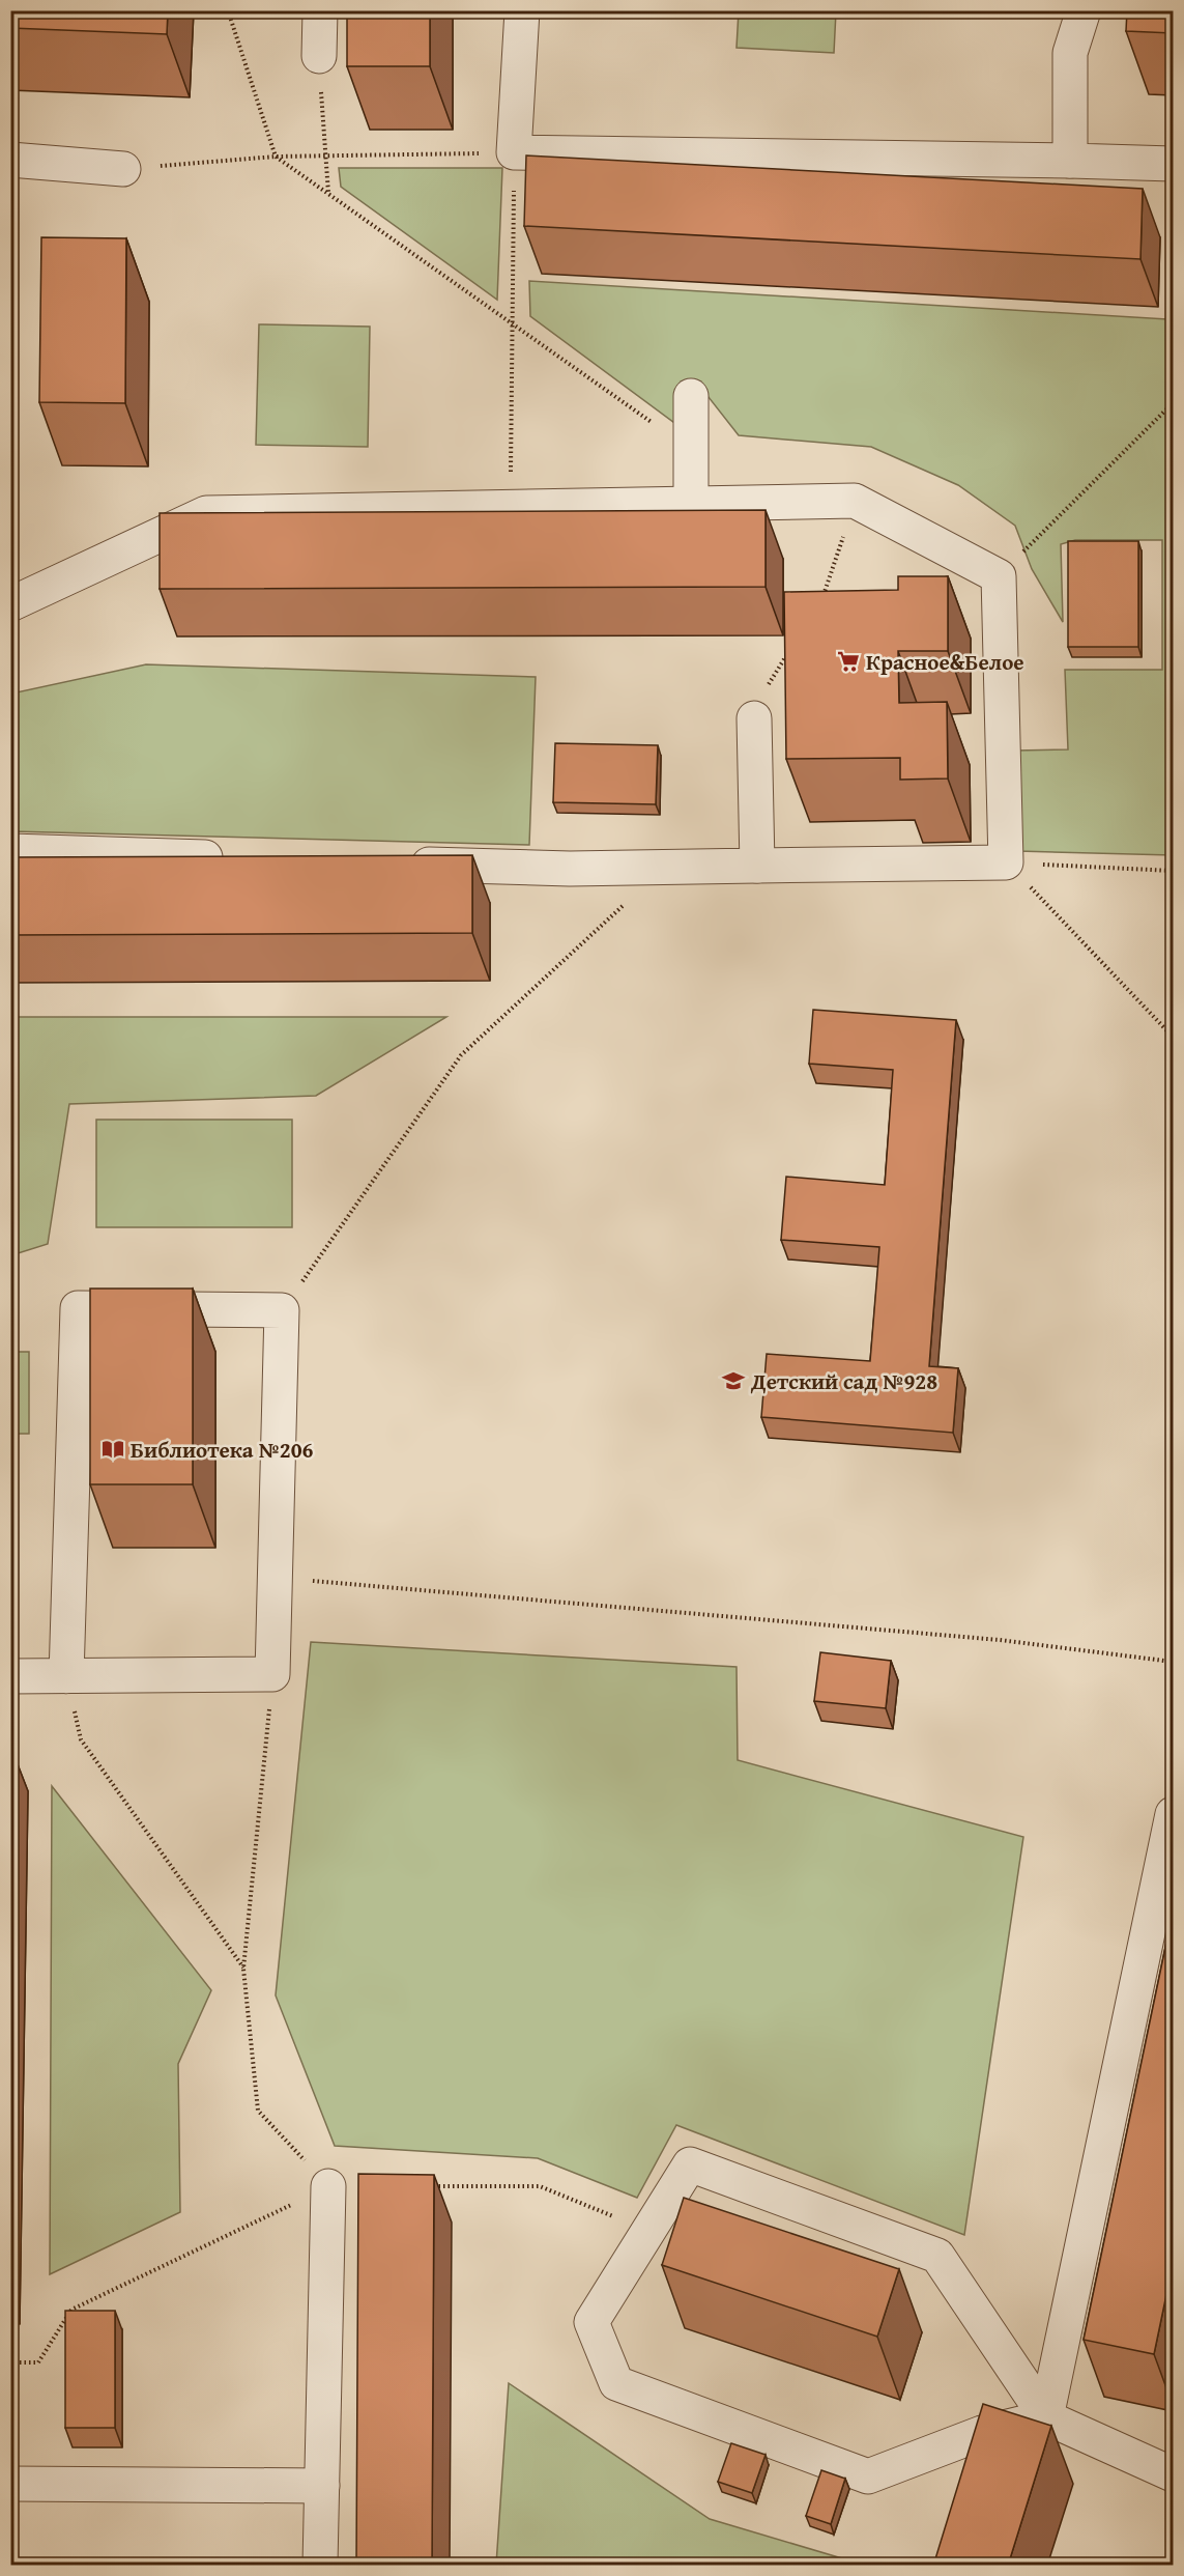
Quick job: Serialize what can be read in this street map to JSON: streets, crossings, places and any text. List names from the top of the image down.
{
  "places": {
    "supermarket": ["Красное&Белое"],
    "school or university": ["Детский сад №928"],
    "library": ["Библиотека №206"]
  }
}
